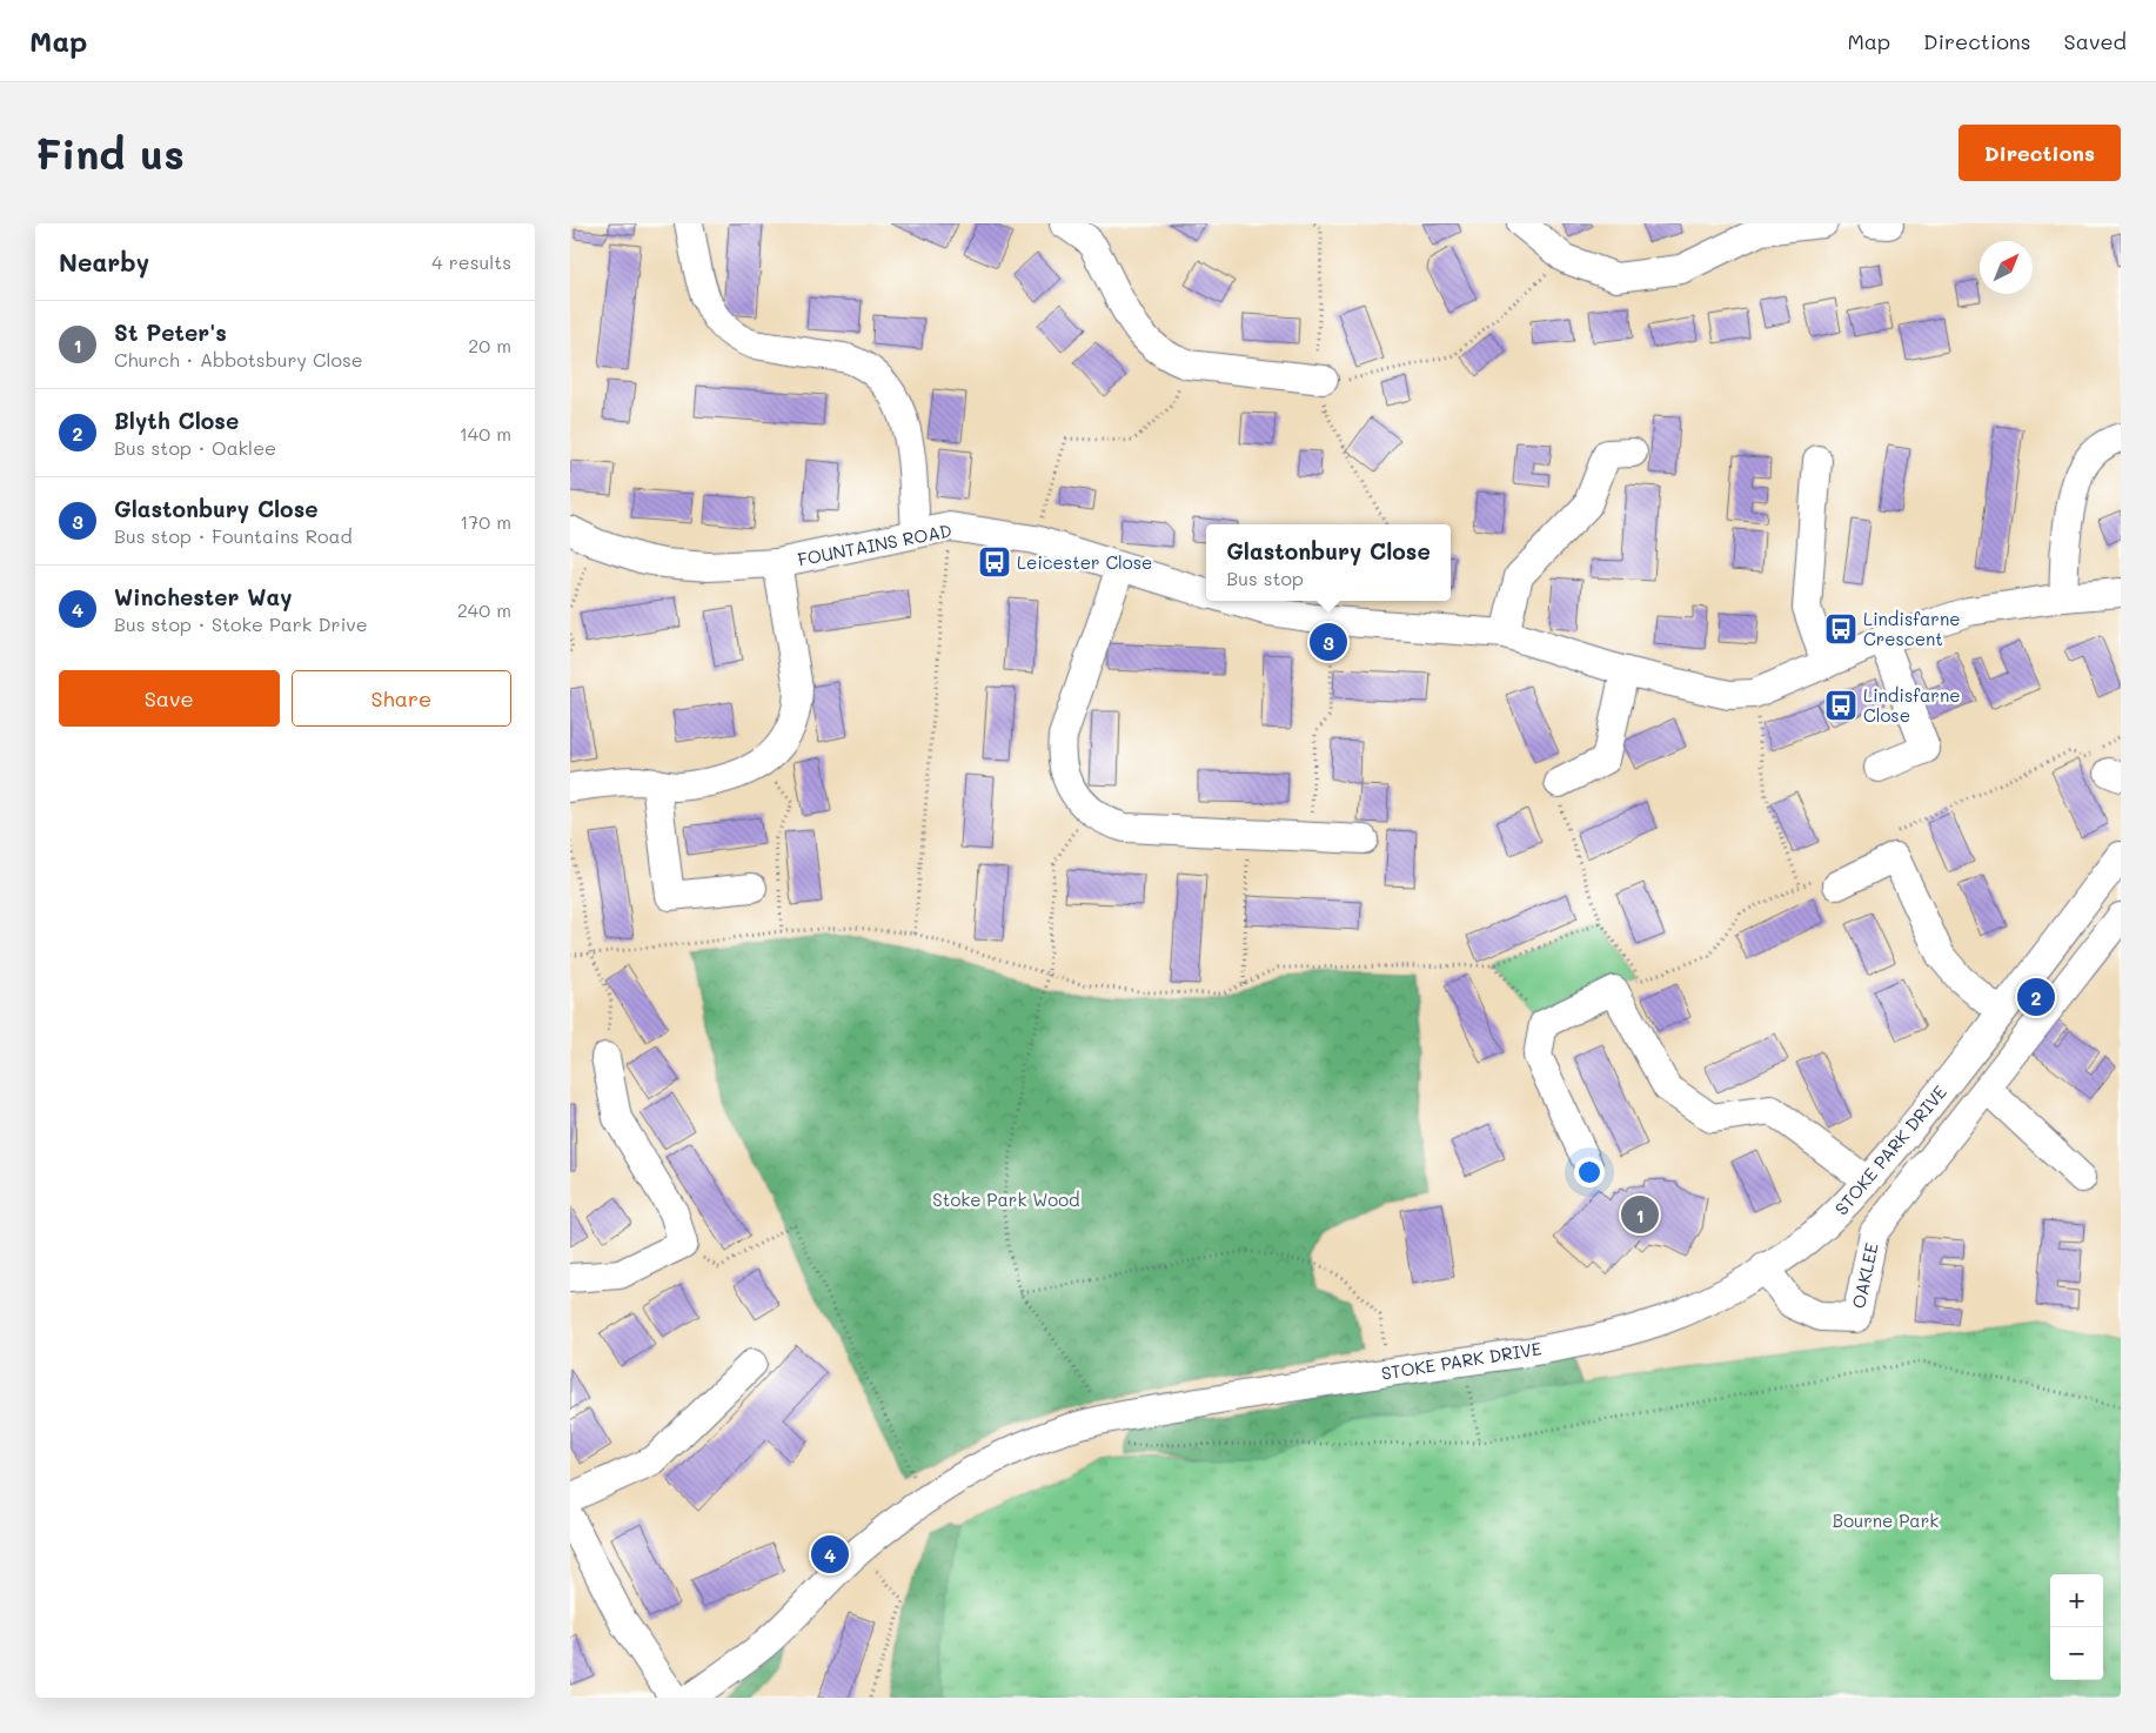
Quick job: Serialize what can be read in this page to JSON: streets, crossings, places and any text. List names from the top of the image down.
{
  "streets": {
    "street": ["FOUNTAINS ROAD", "STOKE PARK DRIVE", "OAKLEE"]
  },
  "crossings": [
    ["STOKE PARK DRIVE", "OAKLEE"]
  ],
  "parks": ["Stoke Park Wood", "Bourne Park"],
  "places": {
    "bus stop": ["Leicester Close", "Lindisfarne Crescent", "Lindisfarne Close"]
  },
  "north": "top right",
  "page": {
    "header": "Map",
    "nav": ["Map", "Directions", "Saved"],
    "buttons": [
      "Directions",
      ["Save", "Share"]
    ],
    "title": "Find us",
    "heading": ["Nearby", "4 results"],
    "list": [
      {
        "mark": "1",
        "name": "St Peter's",
        "note": "Church · Abbotsbury Close",
        "value": "20 m"
      },
      {
        "mark": "2",
        "name": "Blyth Close",
        "note": "Bus stop · Oaklee",
        "value": "140 m"
      },
      {
        "mark": "3",
        "name": "Glastonbury Close",
        "note": "Bus stop · Fountains Road",
        "value": "170 m"
      },
      {
        "mark": "4",
        "name": "Winchester Way",
        "note": "Bus stop · Stoke Park Drive",
        "value": "240 m"
      }
    ],
    "popup": ["Glastonbury Close", "Bus stop"],
    "pins": [
      "3",
      "2",
      "1",
      "4"
    ],
    "map_buttons": ["+", "−"]
  }
}
